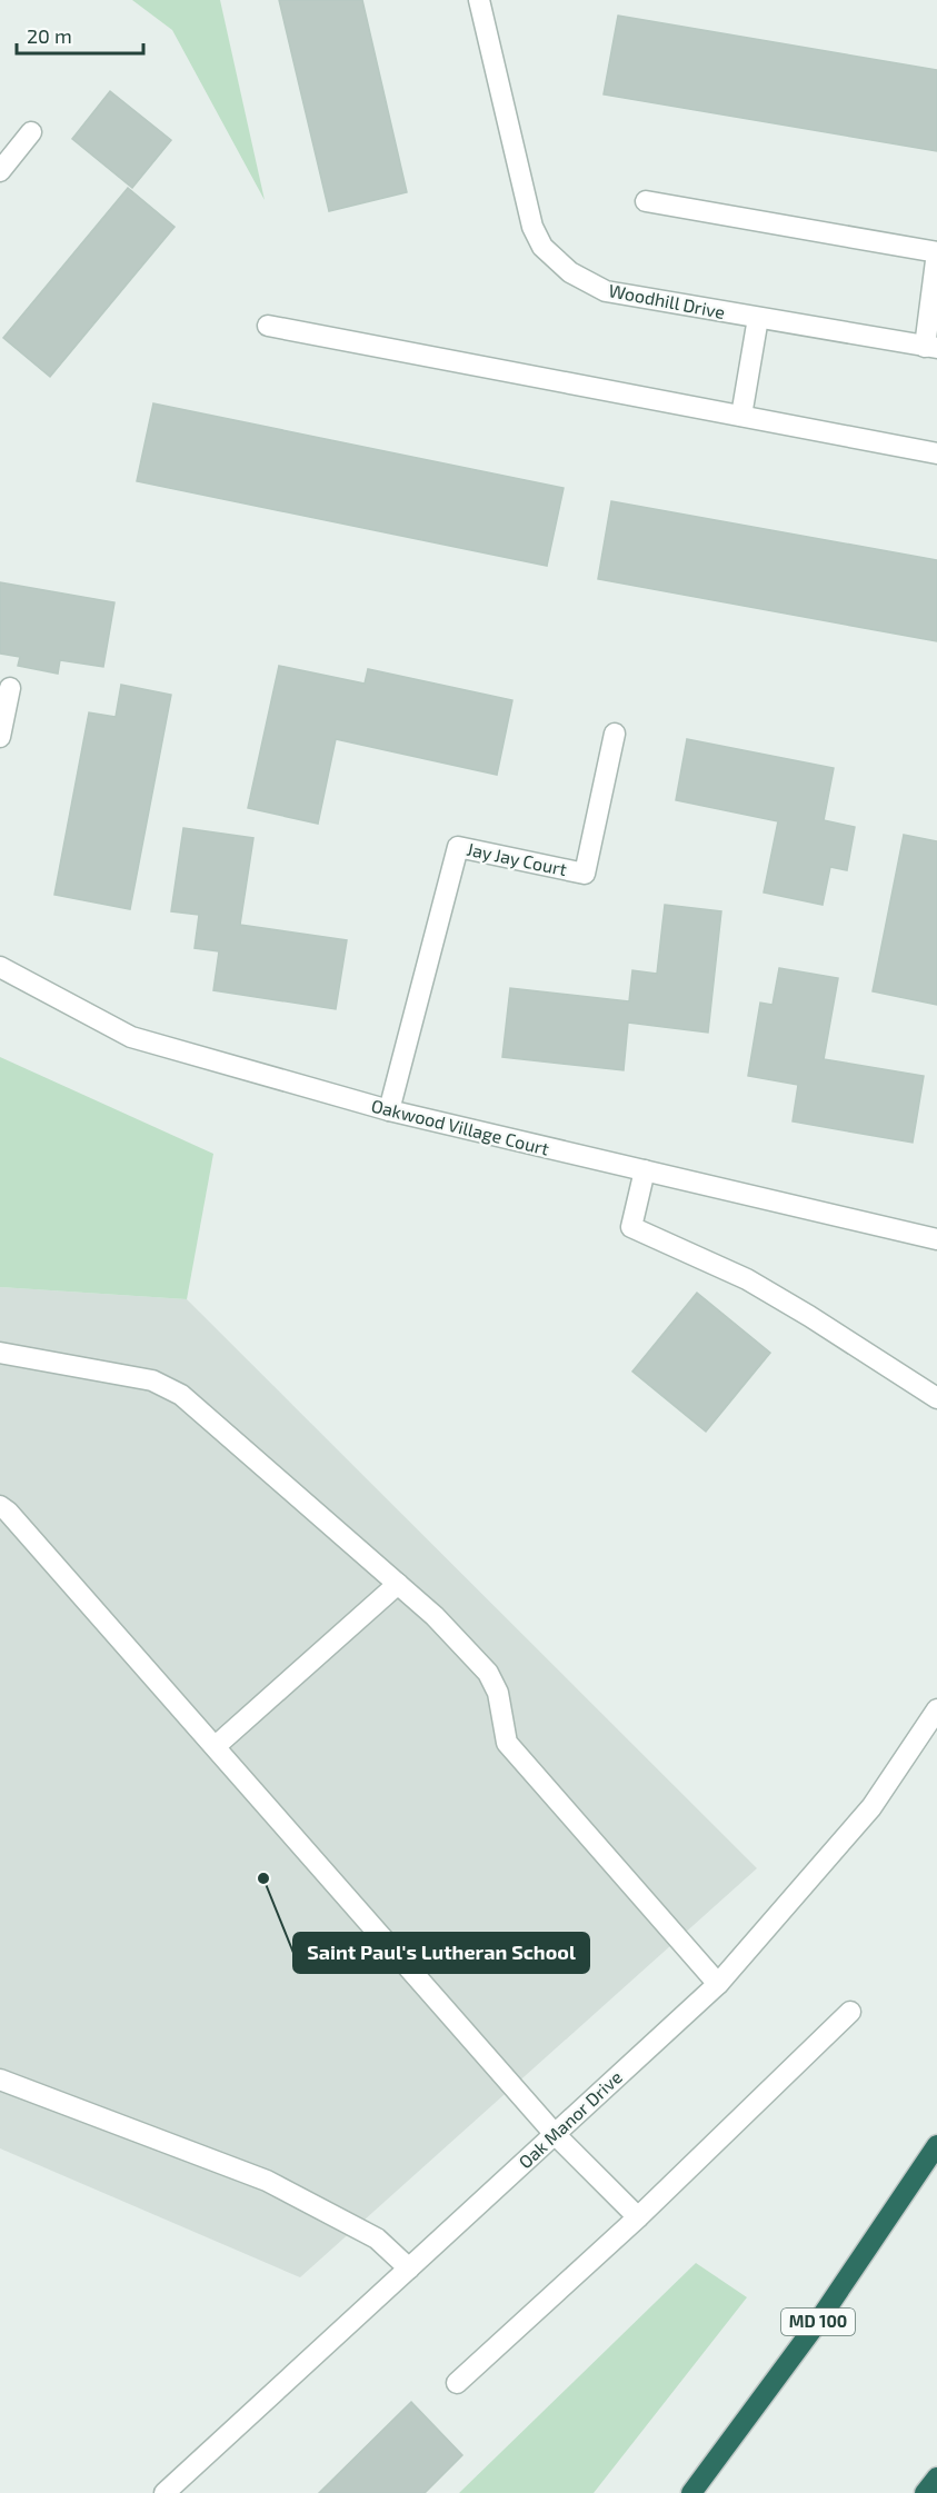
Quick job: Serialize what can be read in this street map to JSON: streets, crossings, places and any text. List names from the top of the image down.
{
  "streets": {
    "highway": ["MD 100"],
    "street": [
      "Woodhill Drive",
      "Jay Jay Court",
      "Oakwood Village Court",
      "Oak Manor Drive"
    ]
  },
  "crossings": [
    ["Jay Jay Court", "Oakwood Village Court"]
  ],
  "places": ["Saint Paul's Lutheran School"],
  "scale_bar": "20 m"
}
